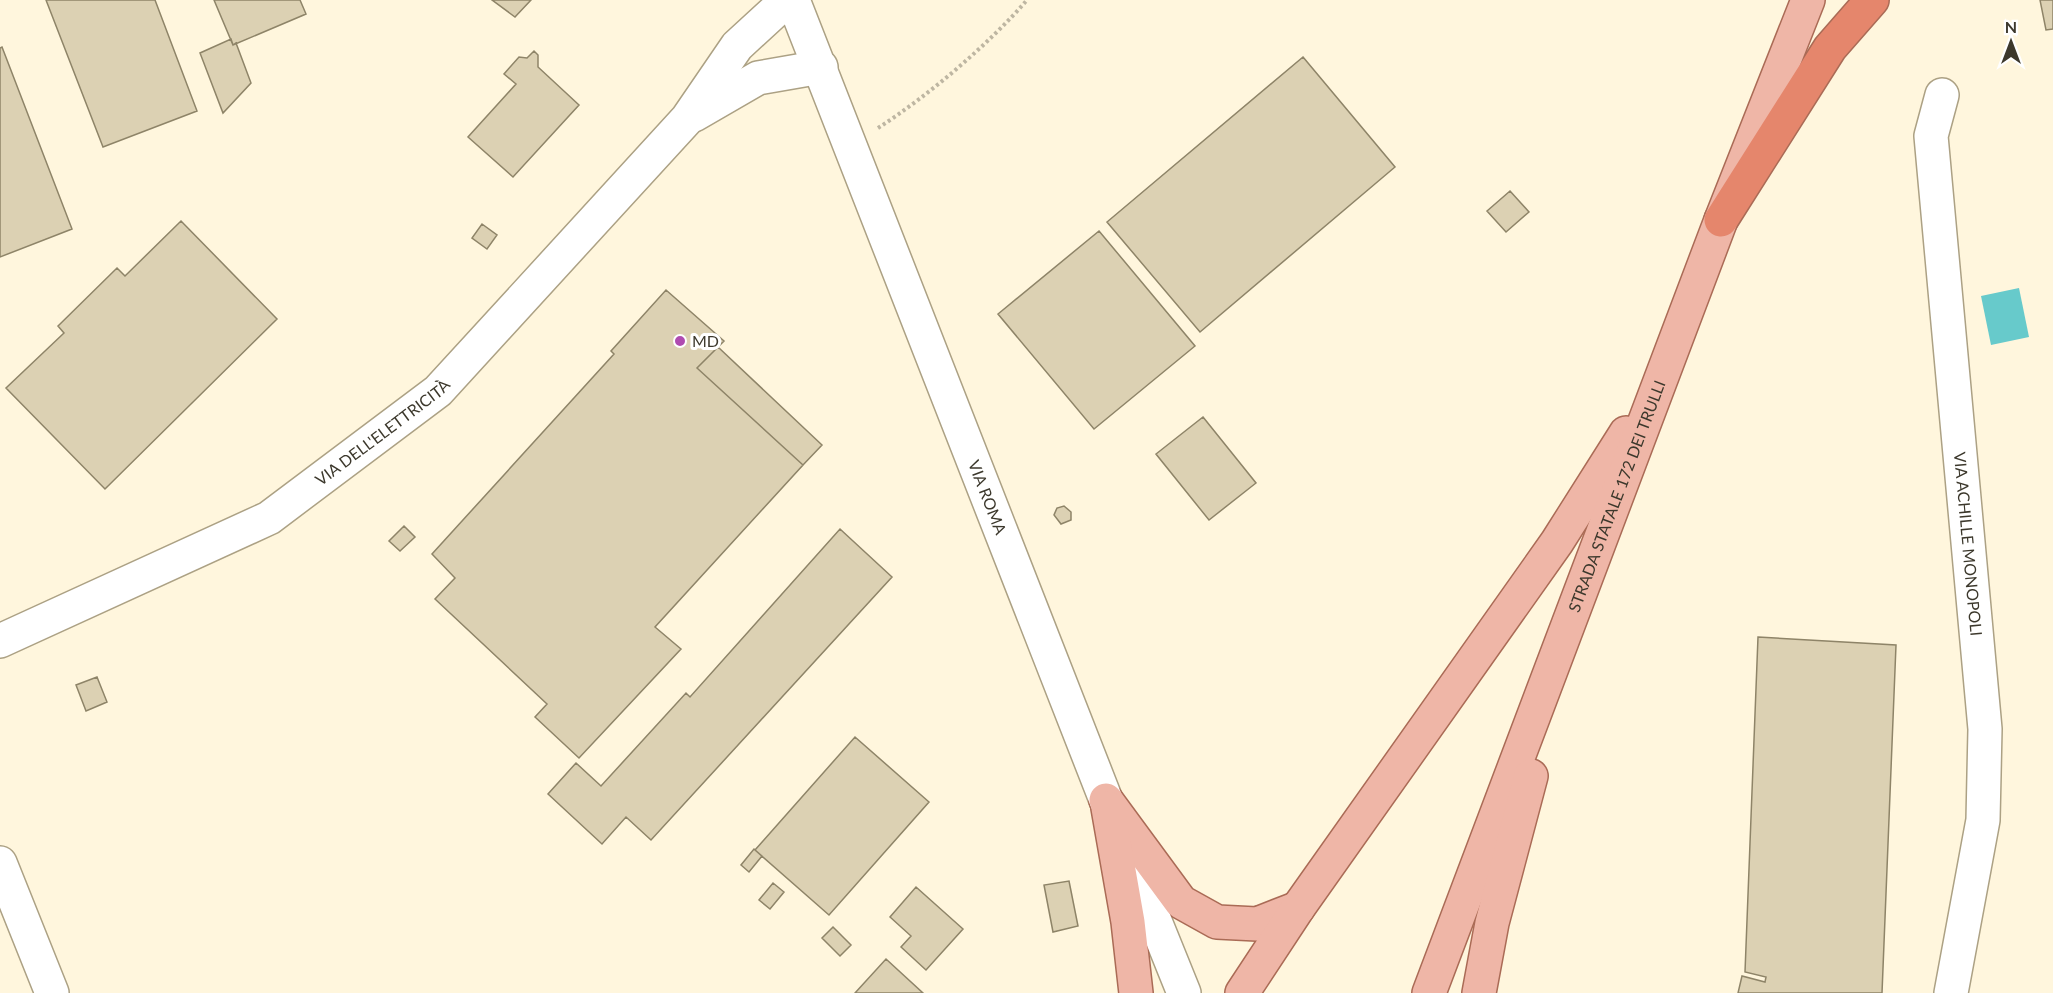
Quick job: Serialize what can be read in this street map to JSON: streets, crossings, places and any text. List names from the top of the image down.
{
  "streets": {
    "main road": ["STRADA STATALE 172 DEI TRULLI"],
    "street": ["VIA DELL'ELETTRICITÀ", "VIA ROMA", "VIA ACHILLE MONOPOLI"]
  },
  "crossings": [
    ["VIA DELL'ELETTRICITÀ", "VIA ROMA"]
  ],
  "places": ["MD"],
  "north": "top"
}
